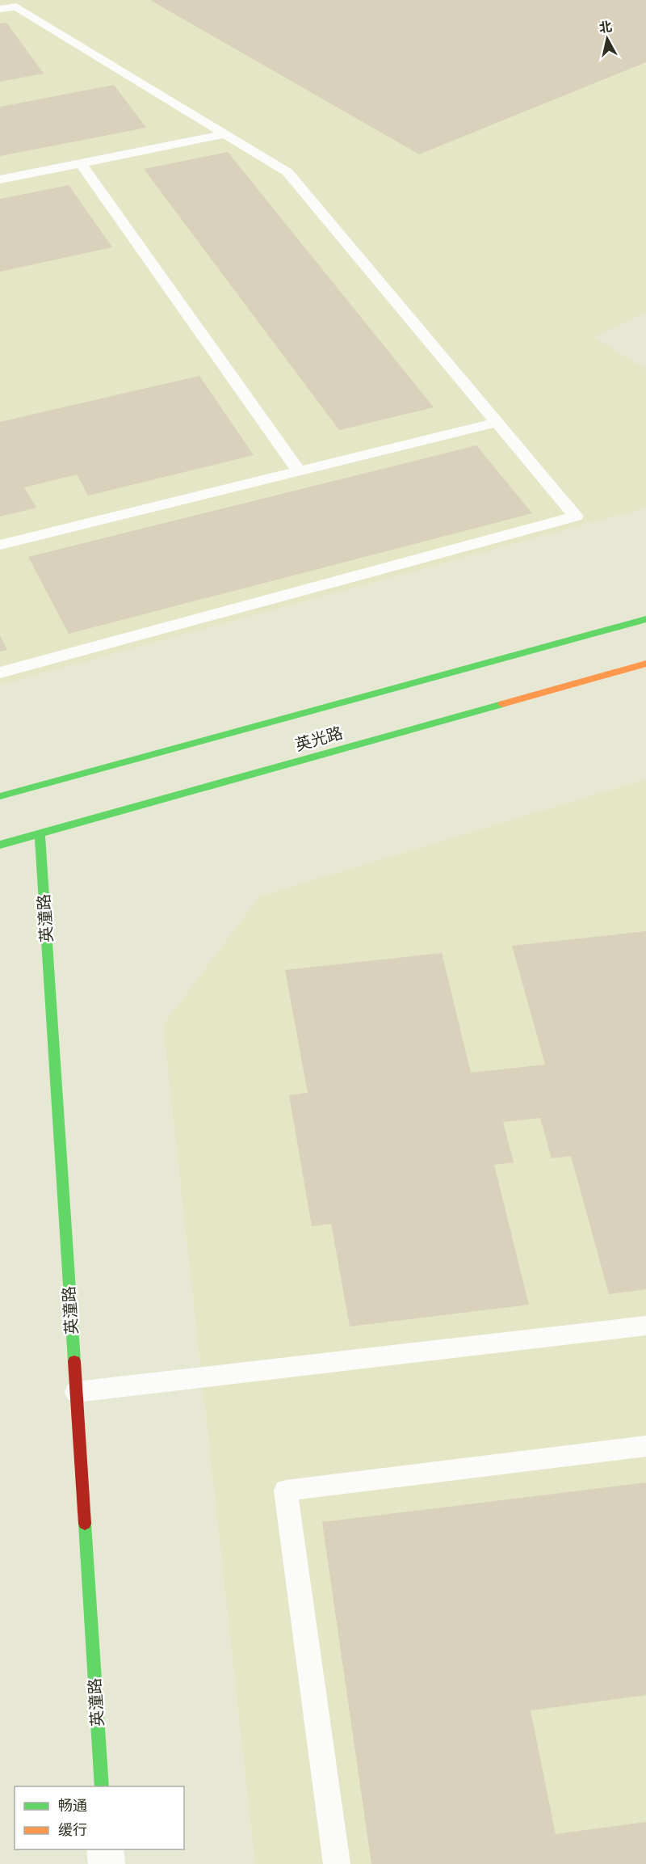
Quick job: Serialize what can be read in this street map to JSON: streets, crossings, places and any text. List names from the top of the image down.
{
  "streets": {
    "main road": ["英光路", "英潼路"]
  },
  "crossings": [
    ["英光路", "英潼路"]
  ],
  "legend": ["畅通", "缓行"],
  "north": "top"
}
